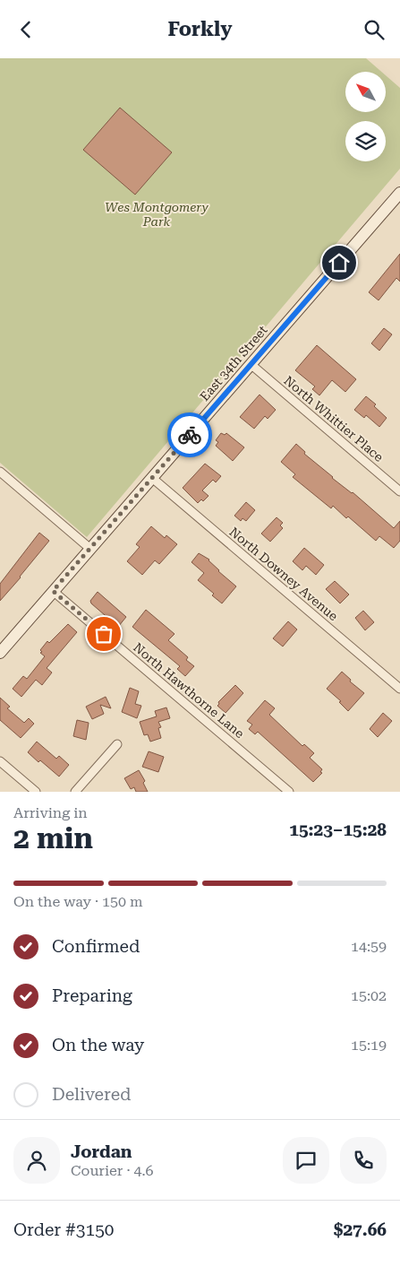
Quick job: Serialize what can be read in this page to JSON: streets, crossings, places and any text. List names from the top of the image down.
{
  "streets": {
    "main road": ["East 34th Street"],
    "street": ["North Whittier Place", "North Downey Avenue", "North Hawthorne Lane"]
  },
  "crossings": [
    ["East 34th Street", "North Whittier Place"],
    ["East 34th Street", "North Downey Avenue"],
    ["East 34th Street", "North Hawthorne Lane"]
  ],
  "parks": ["Wes Montgomery Park"],
  "north": "top left",
  "page": {
    "header": "Forkly",
    "heading": ["2 min", "Arriving in", "15:23–15:28"],
    "panel": [
      "Jordan",
      "Courier · 4.6",
      "Order #3150",
      "$27.66"
    ],
    "bar": "On the way · 150 m",
    "list": [
      ["Confirmed", "14:59"],
      ["Preparing", "15:02"],
      ["On the way", "15:19"],
      "Delivered"
    ]
  }
}
